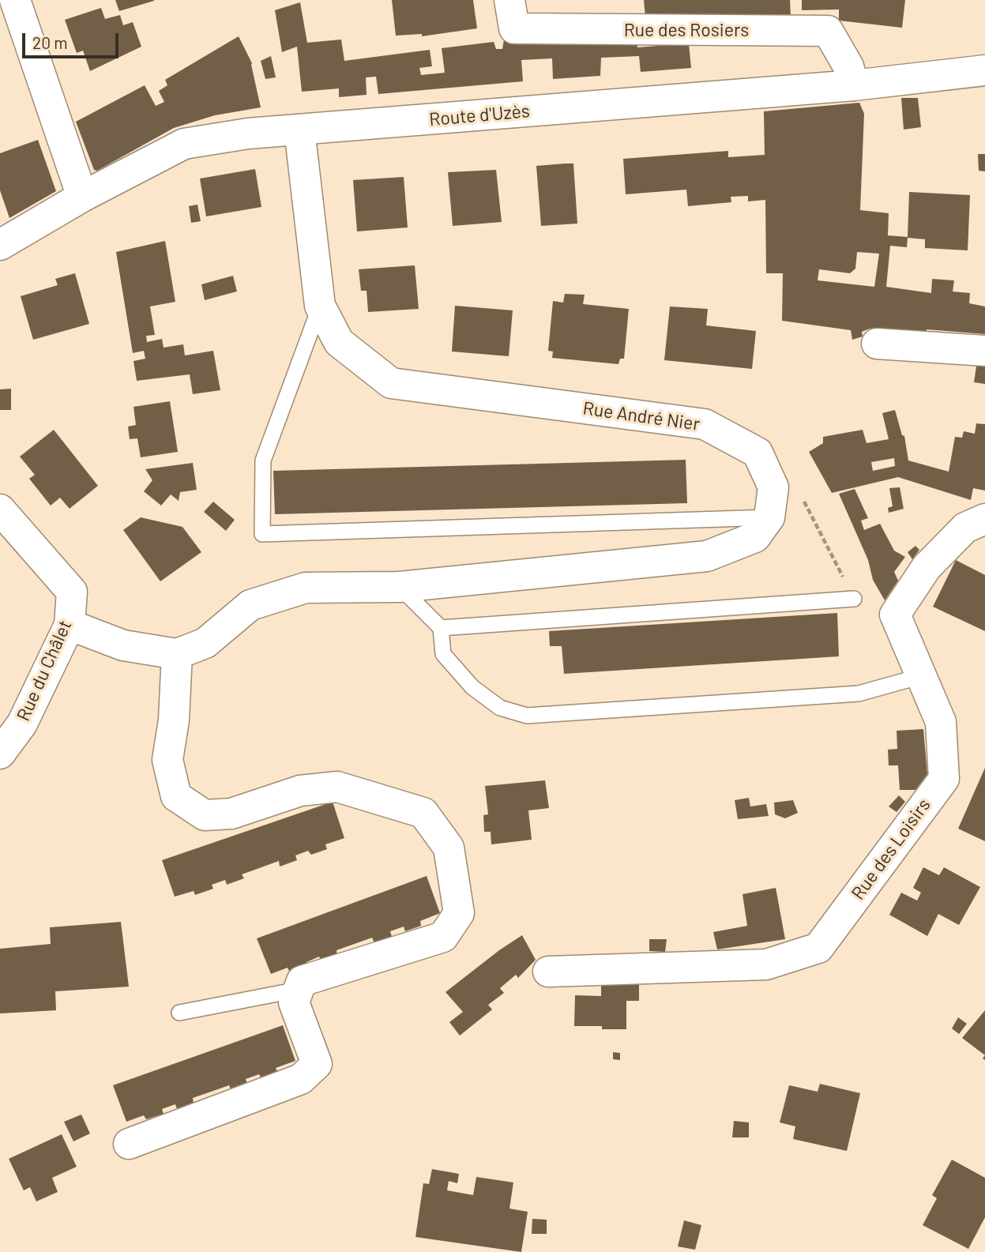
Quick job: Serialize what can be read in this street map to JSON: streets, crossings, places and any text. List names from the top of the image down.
{
  "streets": {
    "street": [
      "Rue des Rosiers",
      "Route d'Uzès",
      "Rue André Nier",
      "Rue du Châlet",
      "Rue des Loisirs"
    ]
  },
  "crossings": [
    ["Rue des Rosiers", "Route d'Uzès"],
    ["Route d'Uzès", "Rue André Nier"]
  ],
  "scale_bar": "20 m"
}
